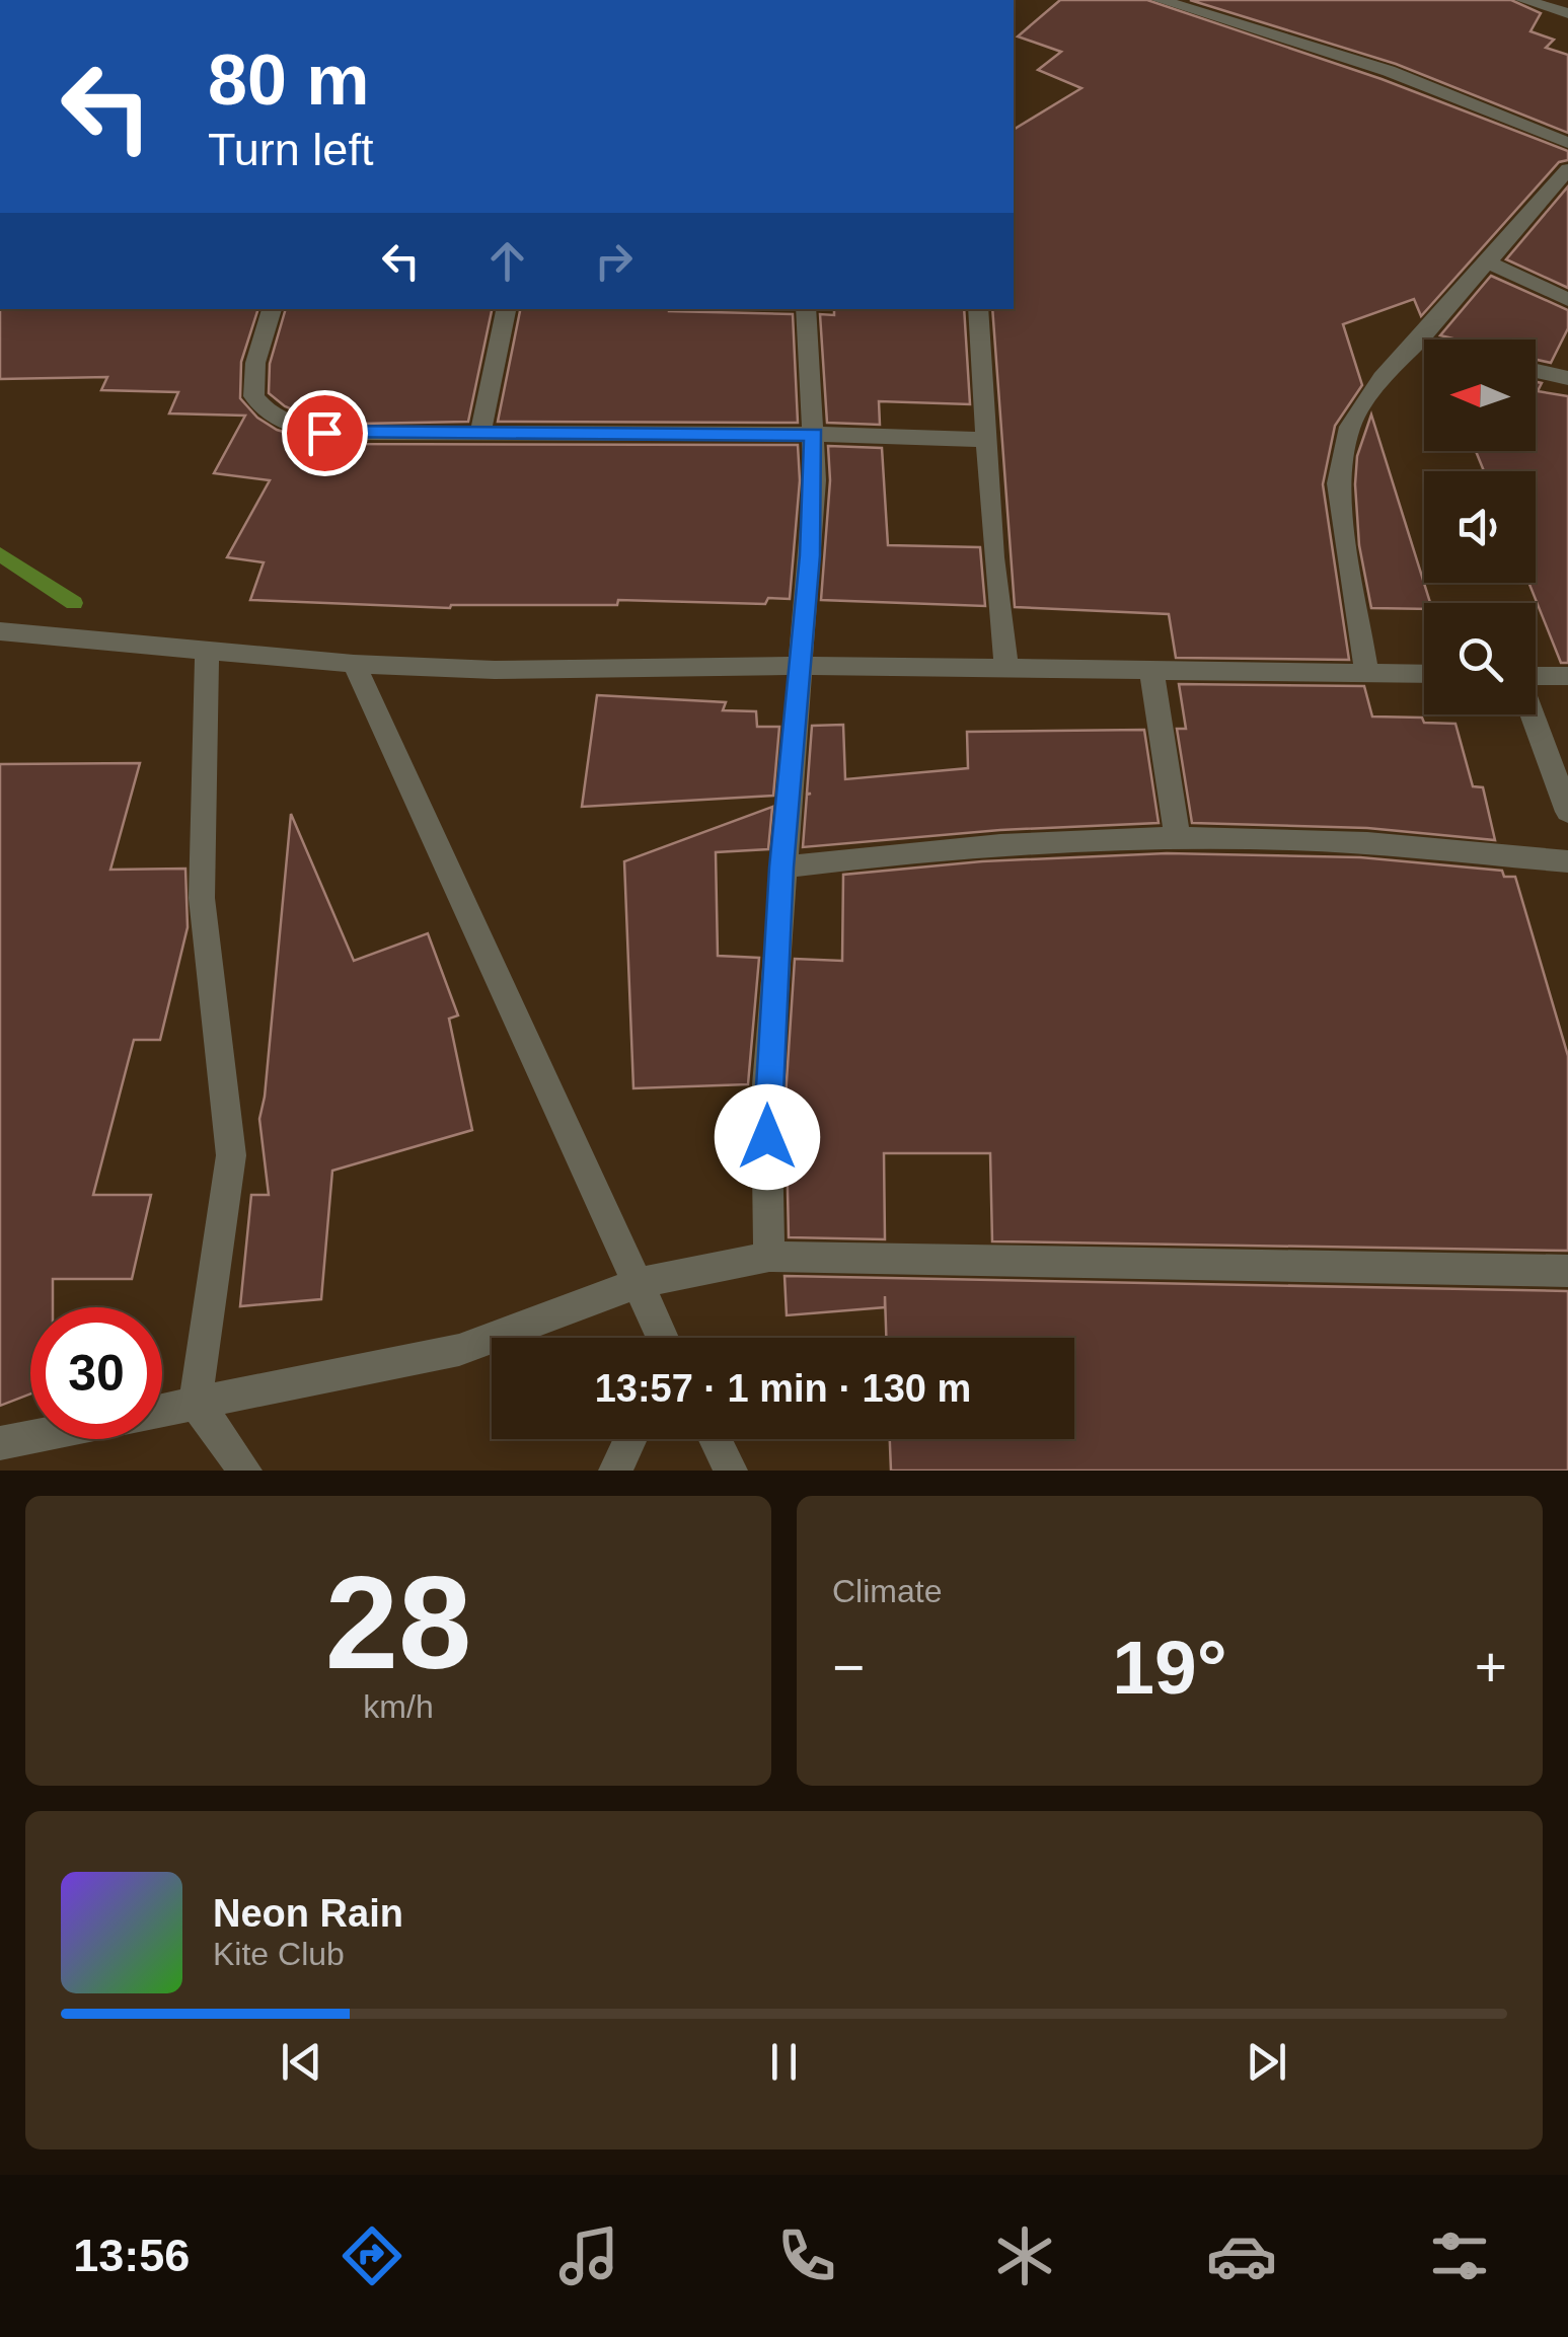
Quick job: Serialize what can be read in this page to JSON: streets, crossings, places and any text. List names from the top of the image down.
{
  "north": "left",
  "page": {
    "turn": ["80 m", "Turn left"],
    "limit": "30",
    "trip": "13:57 · 1 min · 130 m",
    "tile": [
      ["28", "km/h"],
      "Climate"
    ],
    "heat": ["−", "19°", "+"],
    "song": ["Neon Rain", "Kite Club"],
    "tabs": "13:56"
  }
}
